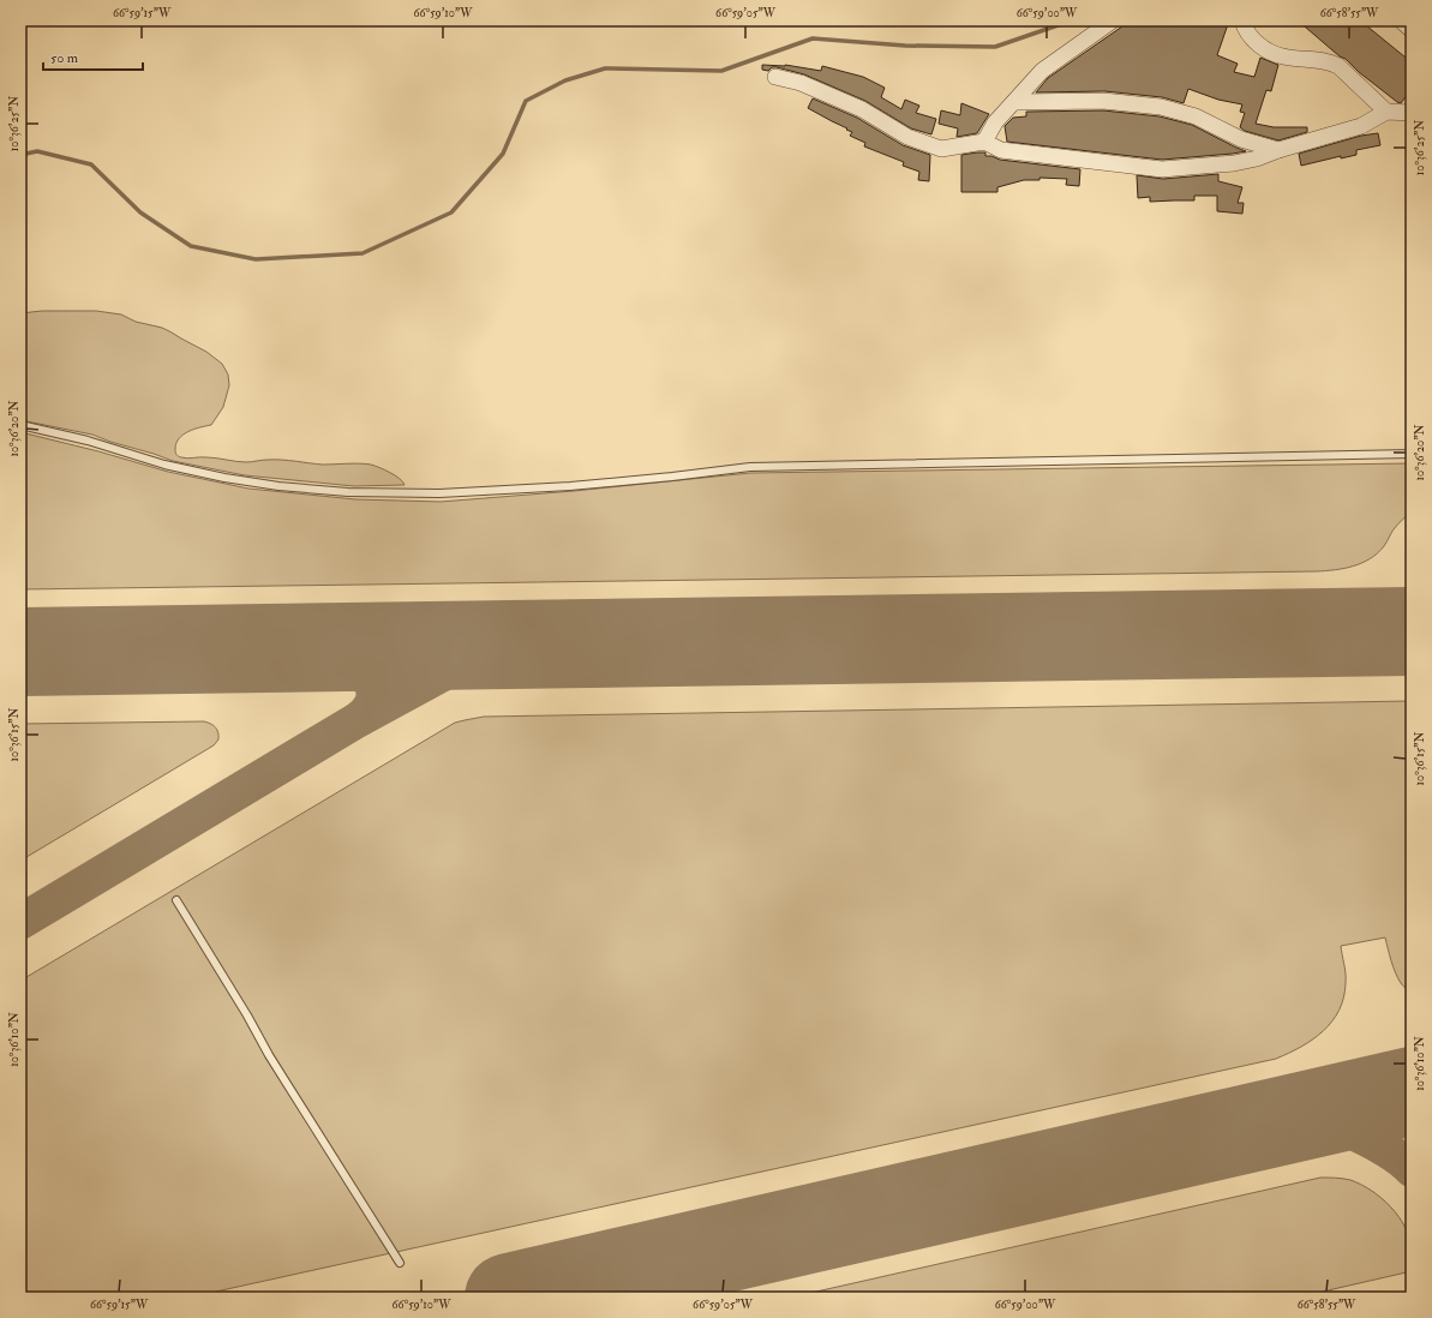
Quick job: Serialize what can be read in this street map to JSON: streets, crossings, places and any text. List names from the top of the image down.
{
  "scale_bar": "50 m",
  "coordinates": [
    "66°59'15\"W",
    "66°59'10\"W",
    "66°59'05\"W",
    "66°59'00\"W",
    "66°58'55\"W",
    "10°36'25\"N",
    "10°36'20\"N",
    "10°36'15\"N",
    "10°36'10\"N"
  ]
}
